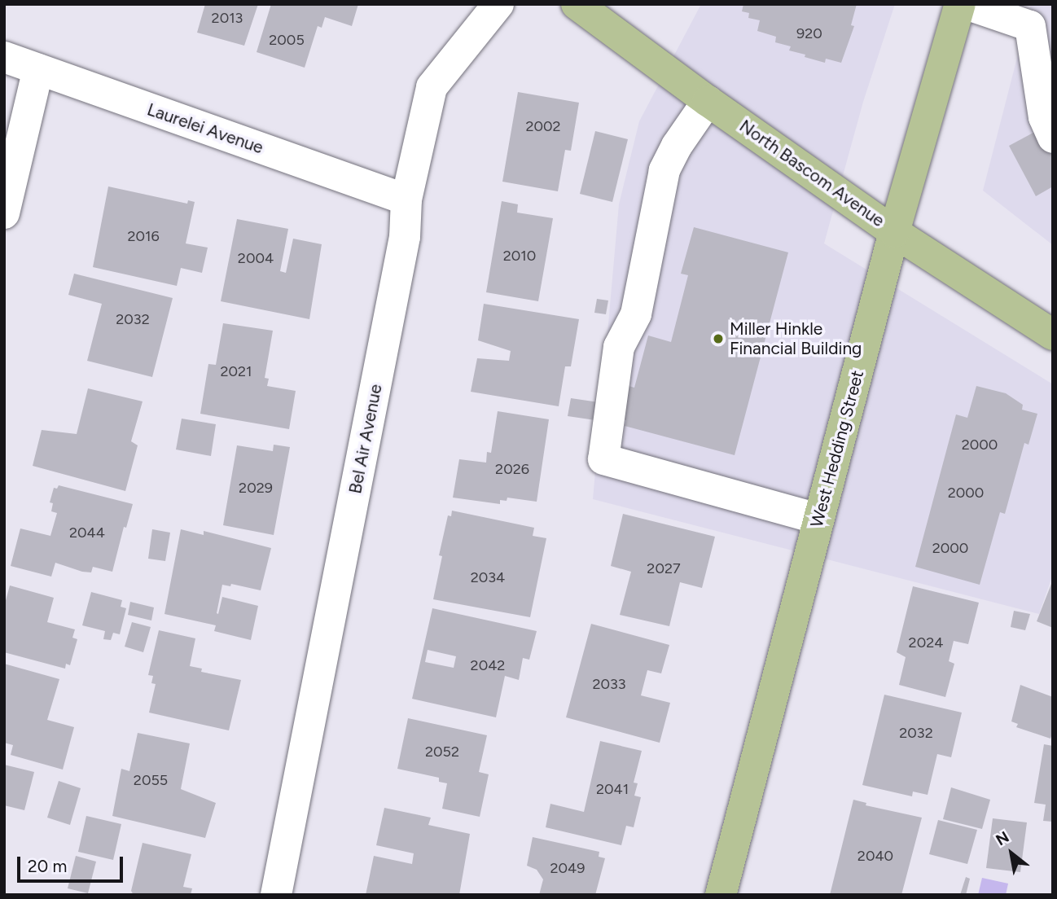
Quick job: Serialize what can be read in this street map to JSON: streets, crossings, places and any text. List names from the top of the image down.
{
  "streets": {
    "main road": ["North Bascom Avenue", "West Hedding Street"],
    "street": ["Laurelei Avenue", "Bel Air Avenue"]
  },
  "crossings": [
    ["Laurelei Avenue", "Bel Air Avenue"],
    ["North Bascom Avenue", "West Hedding Street"]
  ],
  "places": ["Miller Hinkle Financial Building"],
  "house_numbers": [
    "2013",
    "920",
    "2005",
    "2002",
    "2016",
    "2010",
    "2004",
    "2032",
    "2021",
    "2000",
    "2026",
    "2029",
    "2000",
    "2044",
    "2000",
    "2027",
    "2034",
    "2024",
    "2042",
    "2033",
    "2032",
    "2052",
    "2055",
    "2041",
    "2040",
    "2049"
  ],
  "scale_bar": "20 m",
  "north": "top left"
}
